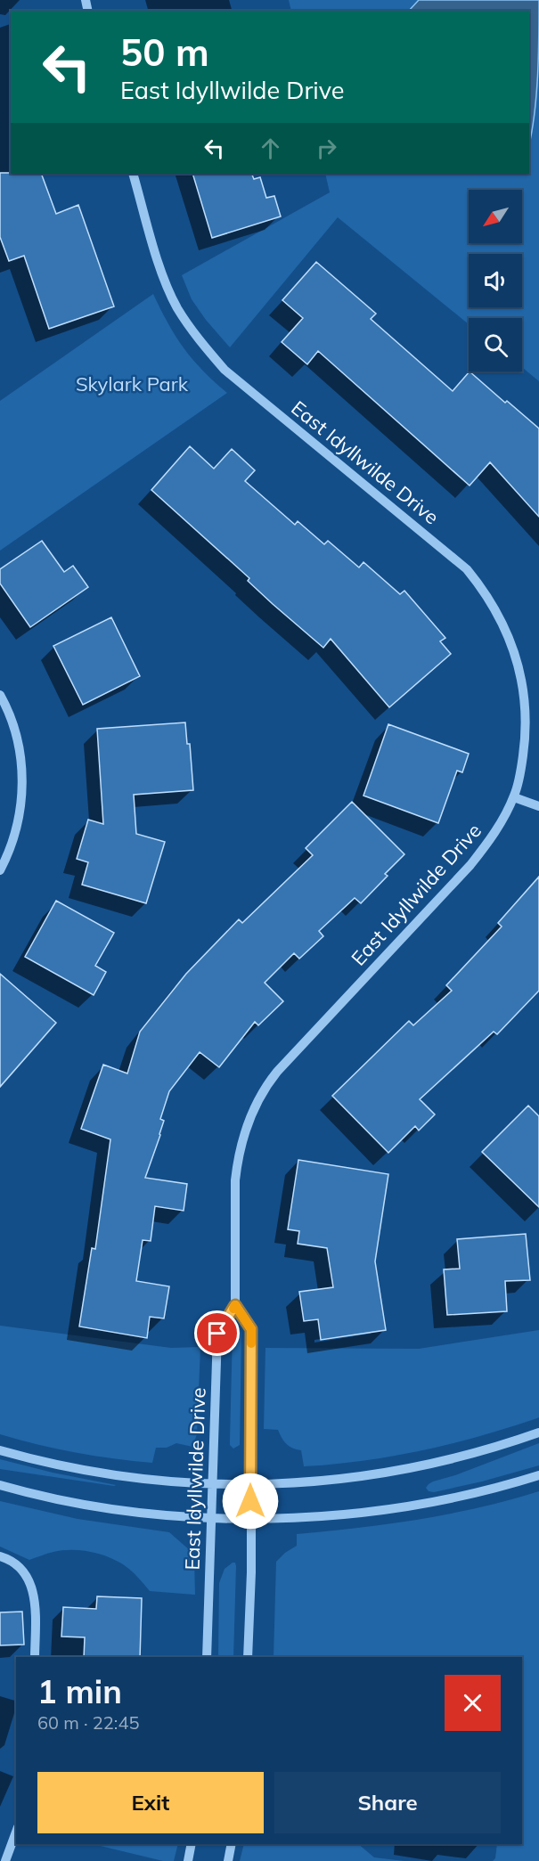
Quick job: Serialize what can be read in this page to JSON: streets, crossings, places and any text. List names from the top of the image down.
{
  "streets": {
    "street": ["East Idyllwilde Drive"]
  },
  "parks": ["Skylark Park"],
  "north": "bottom left",
  "page": {
    "turn": ["50 m", "East Idyllwilde Drive"],
    "heading": ["1 min", "60 m · 22:45"],
    "buttons": ["Exit", "Share"]
  }
}
